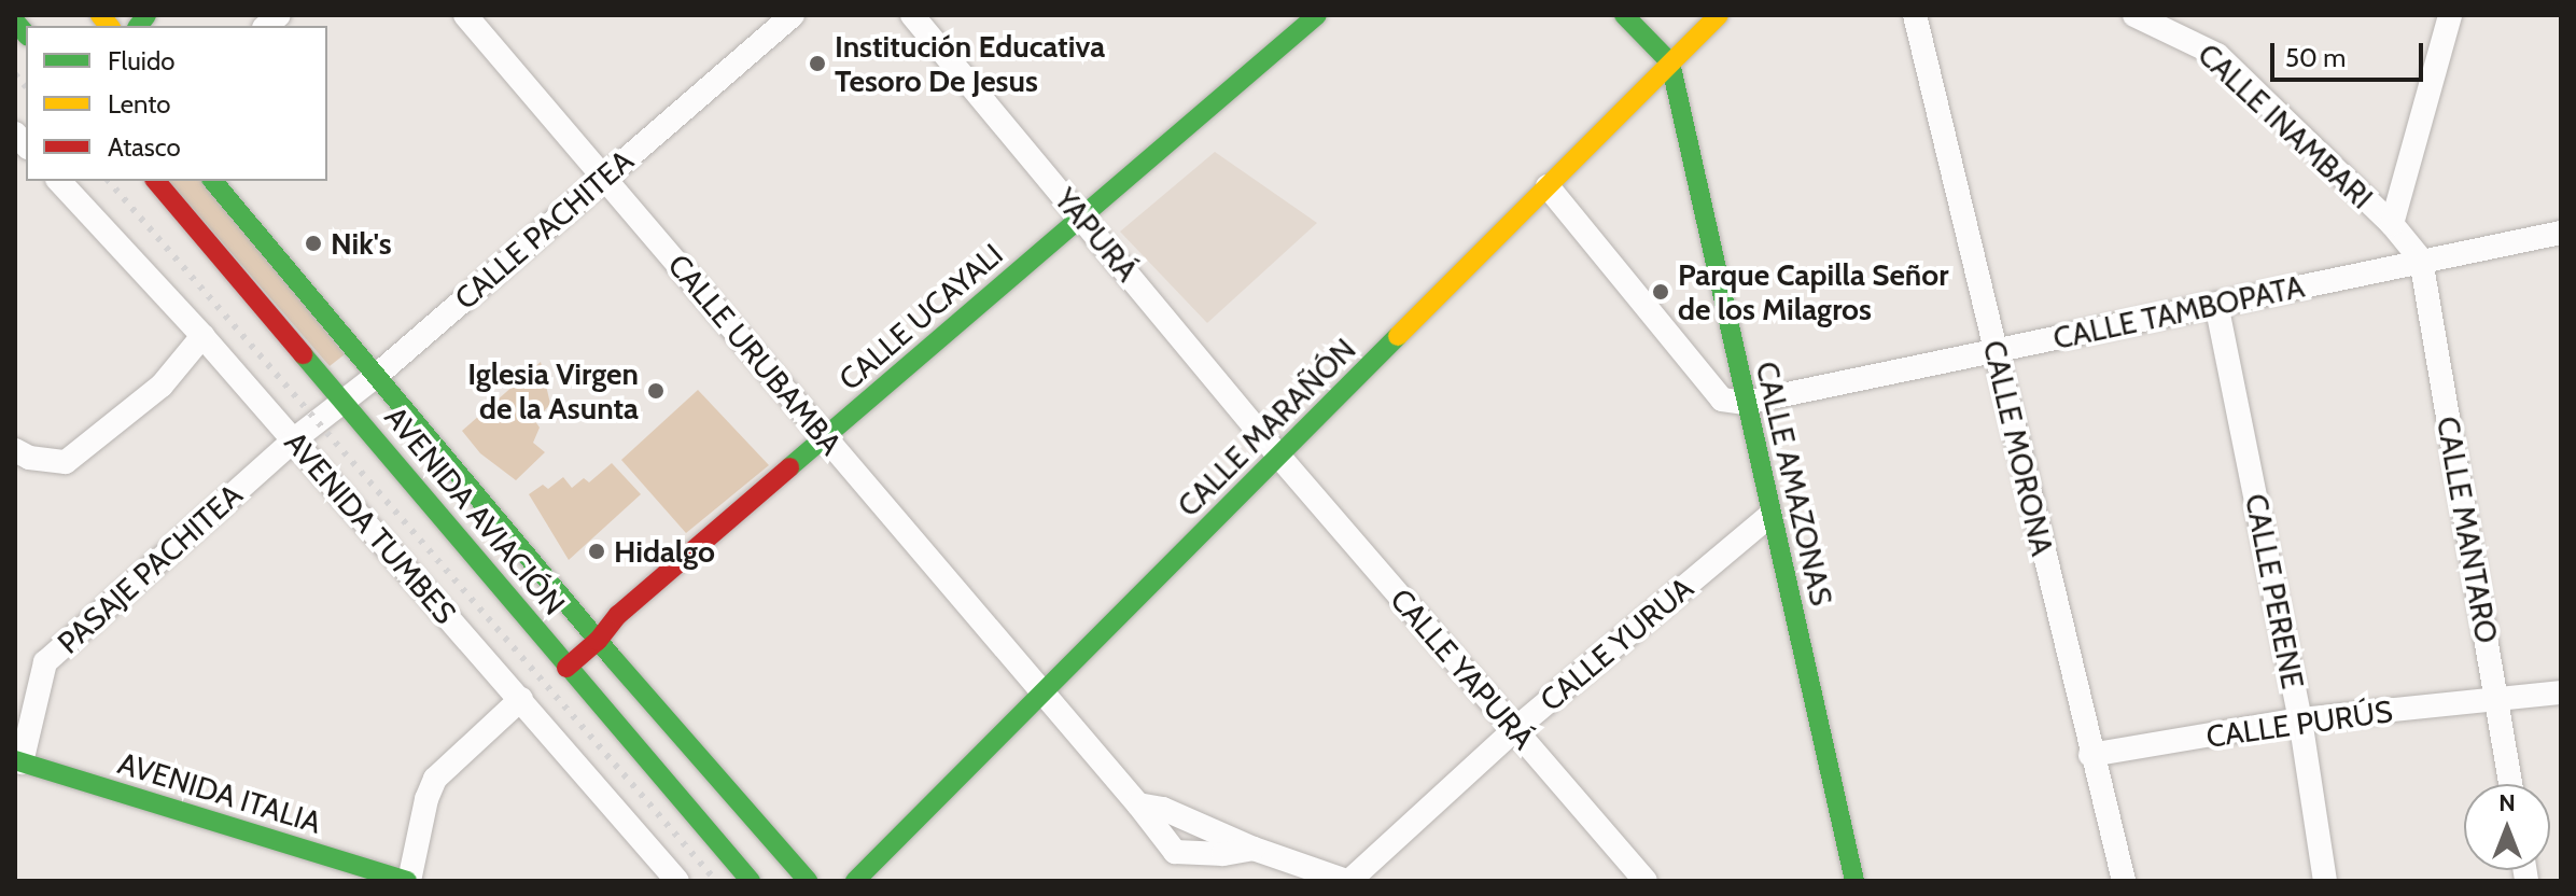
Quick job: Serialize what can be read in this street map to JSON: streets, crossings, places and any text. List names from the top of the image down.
{
  "streets": {
    "street": [
      "CALLE INAMBARI",
      "CALLE PACHITEA",
      "YAPURÁ",
      "CALLE TAMBOPATA",
      "CALLE UCAYALI",
      "CALLE URUBAMBA",
      "CALLE MARAÑÓN",
      "CALLE MORONA",
      "CALLE AMAZONAS",
      "AVENIDA AVIACIÓN",
      "AVENIDA TUMBES",
      "CALLE MANTARO",
      "PASAJE PACHITEA",
      "CALLE PERENE",
      "CALLE YURUA",
      "CALLE YAPURÁ",
      "CALLE PURÚS",
      "AVENIDA ITALIA"
    ]
  },
  "crossings": [
    ["CALLE INAMBARI", "CALLE TAMBOPATA"],
    ["CALLE INAMBARI", "CALLE MANTARO"],
    ["CALLE PACHITEA", "CALLE URUBAMBA"],
    ["CALLE PACHITEA", "AVENIDA AVIACIÓN"],
    ["CALLE PACHITEA", "AVENIDA TUMBES"],
    ["CALLE PACHITEA", "PASAJE PACHITEA"],
    ["YAPURÁ", "CALLE UCAYALI"],
    ["YAPURÁ", "CALLE MARAÑÓN"],
    ["YAPURÁ", "CALLE YAPURÁ"],
    ["CALLE TAMBOPATA", "CALLE MORONA"],
    ["CALLE TAMBOPATA", "CALLE AMAZONAS"],
    ["CALLE TAMBOPATA", "CALLE MANTARO"],
    ["CALLE TAMBOPATA", "CALLE PERENE"],
    ["CALLE UCAYALI", "CALLE URUBAMBA"],
    ["CALLE UCAYALI", "AVENIDA AVIACIÓN"],
    ["CALLE URUBAMBA", "CALLE MARAÑÓN"],
    ["CALLE MARAÑÓN", "CALLE AMAZONAS"],
    ["CALLE MARAÑÓN", "CALLE YAPURÁ"],
    ["CALLE MORONA", "CALLE PURÚS"],
    ["CALLE AMAZONAS", "CALLE YURUA"],
    ["AVENIDA TUMBES", "PASAJE PACHITEA"],
    ["CALLE MANTARO", "CALLE PURÚS"],
    ["PASAJE PACHITEA", "AVENIDA ITALIA"],
    ["CALLE PERENE", "CALLE PURÚS"],
    ["CALLE YURUA", "CALLE YAPURÁ"]
  ],
  "places": [
    "Institución Educativa Tesoro De Jesus",
    "Nik's",
    "Parque Capilla Señor de los Milagros",
    "Iglesia Virgen de la Asunta",
    "Hidalgo"
  ],
  "legend": ["Fluido", "Lento", "Atasco"],
  "scale_bar": "50 m",
  "north": "top"
}
